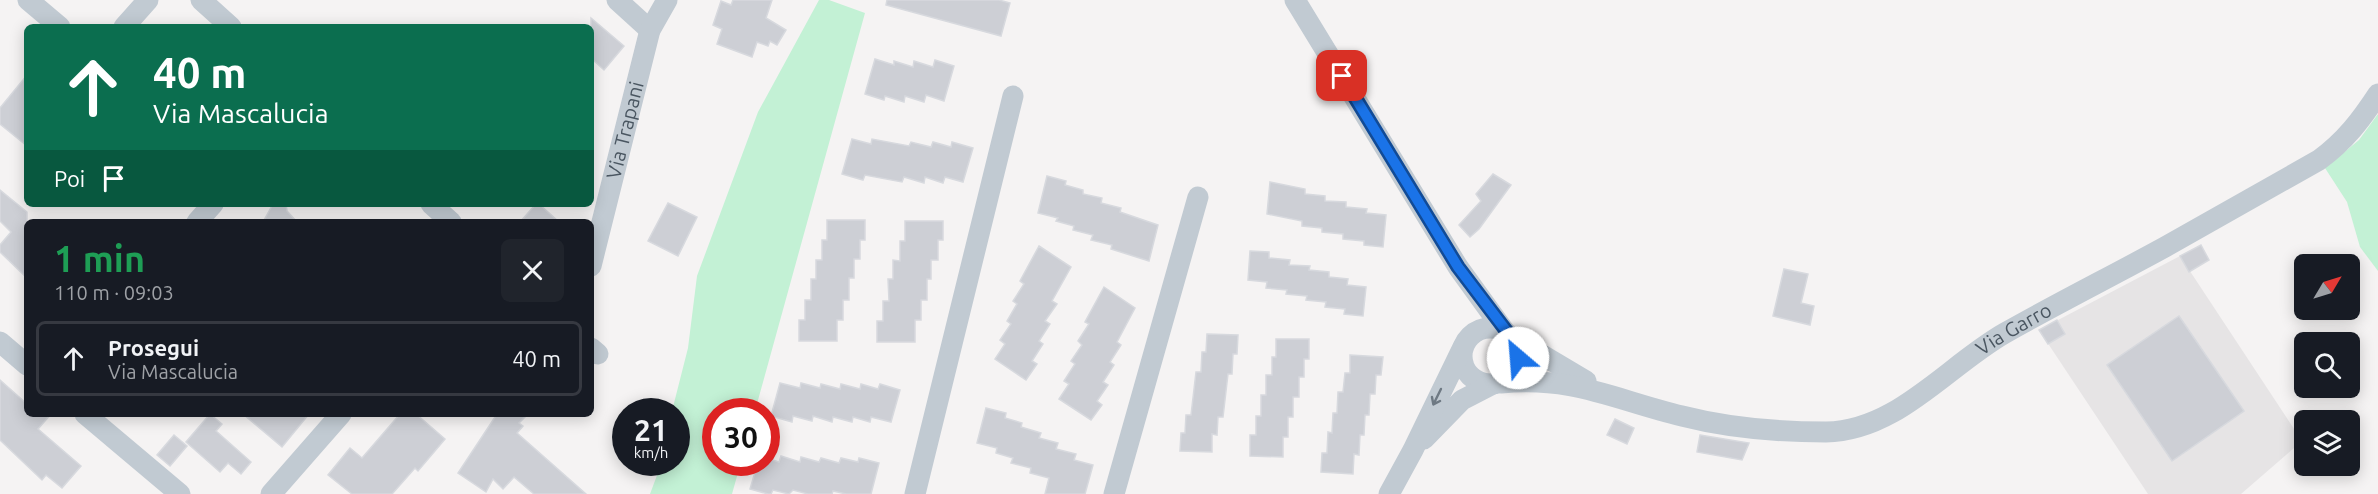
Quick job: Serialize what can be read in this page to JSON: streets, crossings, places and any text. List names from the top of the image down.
{
  "streets": {
    "street": ["Via Trapani", "Via Garro"]
  },
  "north": "top right",
  "page": {
    "turn": ["40 m", "Via Mascalucia"],
    "then": "Poi",
    "heading": ["1 min", "110 m · 09:03"],
    "list": [
      {
        "name": "Prosegui",
        "note": "Via Mascalucia",
        "value": "40 m"
      }
    ],
    "speed": "21 km/h",
    "limit": "30"
  }
}
